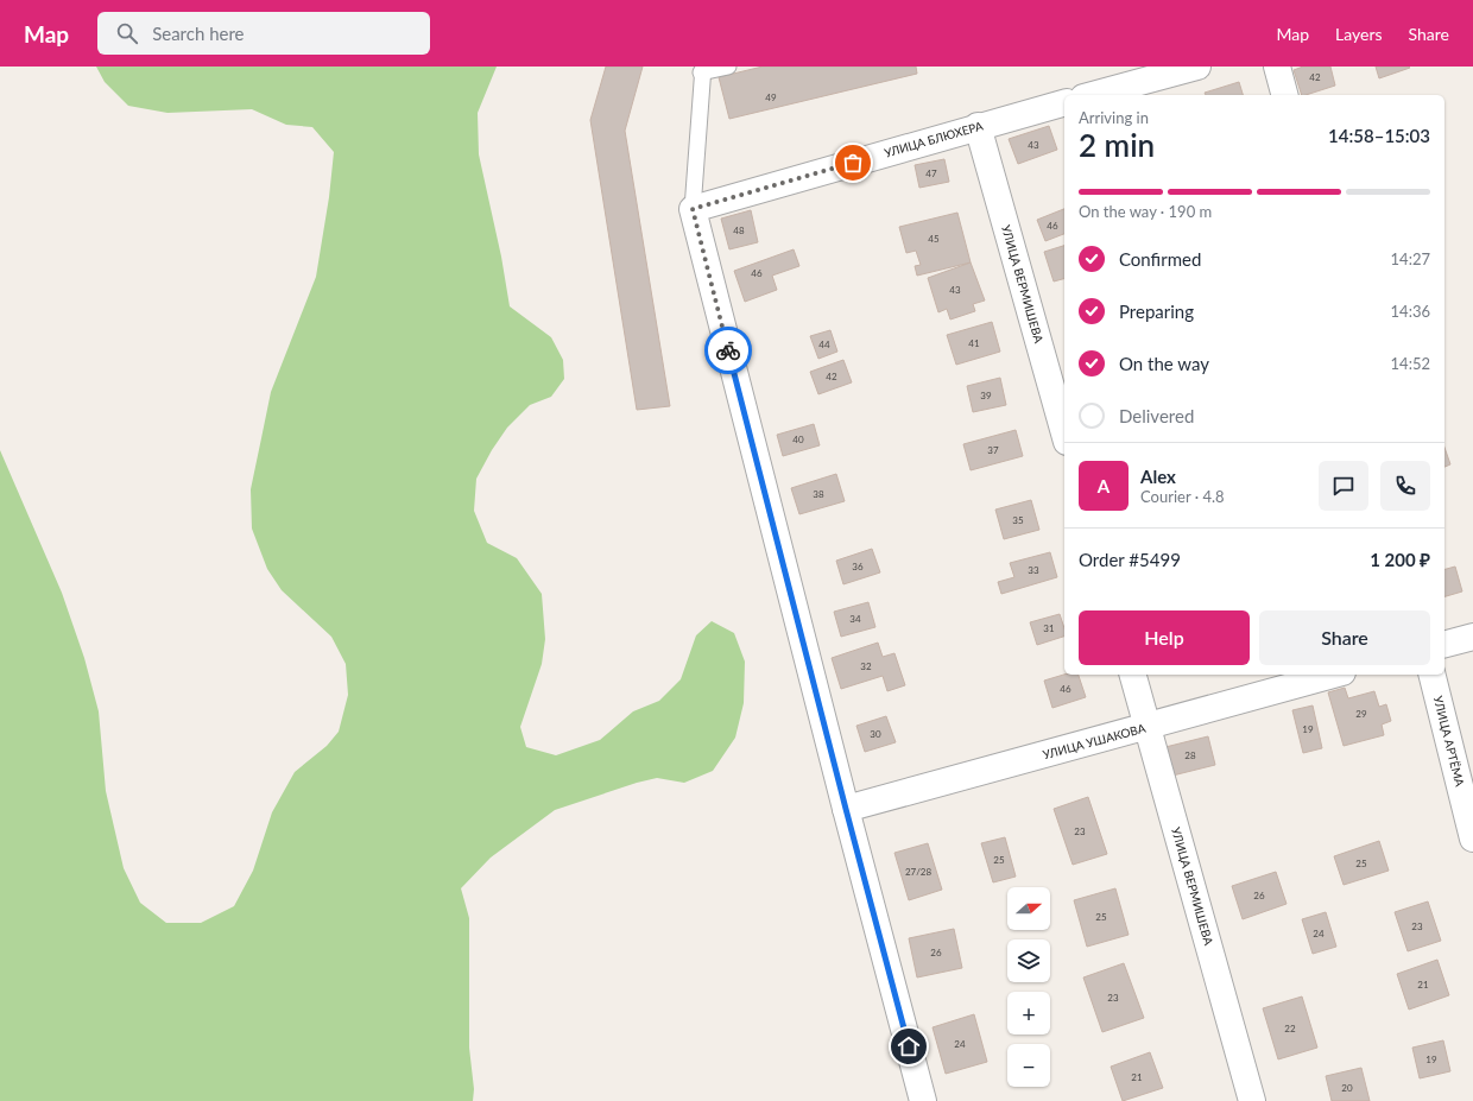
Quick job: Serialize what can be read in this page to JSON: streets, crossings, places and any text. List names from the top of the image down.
{
  "streets": {
    "street": [
      "УЛИЦА БЛЮХЕРА",
      "УЛИЦА ВЕРМИШЕВА",
      "УЛИЦА УШАКОВА",
      "УЛИЦА АРТЁМА"
    ]
  },
  "crossings": [
    ["УЛИЦА БЛЮХЕРА", "УЛИЦА ВЕРМИШЕВА"],
    ["УЛИЦА ВЕРМИШЕВА", "УЛИЦА УШАКОВА"]
  ],
  "house_numbers": [
    "42",
    "49",
    "43",
    "47",
    "46",
    "48",
    "45",
    "46",
    "43",
    "41",
    "44",
    "42",
    "39",
    "40",
    "37",
    "38",
    "35",
    "36",
    "33",
    "34",
    "31",
    "32",
    "46",
    "29",
    "19",
    "30",
    "28",
    "23",
    "25",
    "25",
    "27/28",
    "26",
    "25",
    "23",
    "24",
    "26",
    "21",
    "23",
    "22",
    "24",
    "19",
    "21",
    "20"
  ],
  "north": "right",
  "page": {
    "header": "Map",
    "search": "Search here",
    "nav": ["Map", "Layers", "Share"],
    "heading": ["2 min", "Arriving in", "14:58–15:03"],
    "panel": [
      "Alex",
      "Courier · 4.8",
      "Order #5499",
      "1 200 ₽"
    ],
    "bar": "On the way · 190 m",
    "list": [
      ["Confirmed", "14:27"],
      ["Preparing", "14:36"],
      ["On the way", "14:52"],
      "Delivered"
    ],
    "round": "A",
    "buttons": ["Help", "Share"],
    "map_buttons": ["+", "−"]
  }
}
